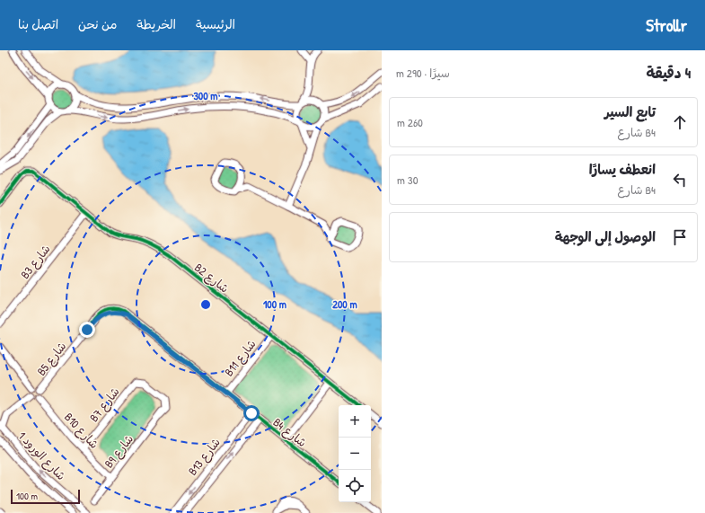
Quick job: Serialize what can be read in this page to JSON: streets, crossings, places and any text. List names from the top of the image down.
{
  "streets": {
    "street": [
      "B3 شارع",
      "B2 شارع",
      "B11 شارع",
      "B5 شارع",
      "B7 شارع",
      "B10 شارع",
      "B4 شارع",
      "B9 شارع",
      "شارع الورود 1",
      "B13 شارع"
    ]
  },
  "crossings": [
    ["B3 شارع", "B2 شارع"],
    ["B2 شارع", "B11 شارع"],
    ["B11 شارع", "B4 شارع"],
    ["B5 شارع", "B10 شارع"],
    ["B5 شارع", "B4 شارع"],
    ["B7 شارع", "B10 شارع"],
    ["B7 شارع", "B9 شارع"],
    ["B10 شارع", "B9 شارع"],
    ["B4 شارع", "B13 شارع"]
  ],
  "scale_bar": "100 m",
  "page": {
    "header": "Strollr",
    "nav": [
      "الرئيسية",
      "الخريطة",
      "من نحن",
      "اتصل بنا"
    ],
    "heading": ["4 دقيقة", "سيرًا · 290 m"],
    "list": [
      ["تابع السير", "B4 شارع", "260 m"],
      ["انعطف يسارًا", "B4 شارع", "30 m"],
      "الوصول إلى الوجهة"
    ],
    "map_buttons": ["+", "−"],
    "scale": "100 m"
  },
  "rings": ["300 m", "100 m", "200 m"]
}
